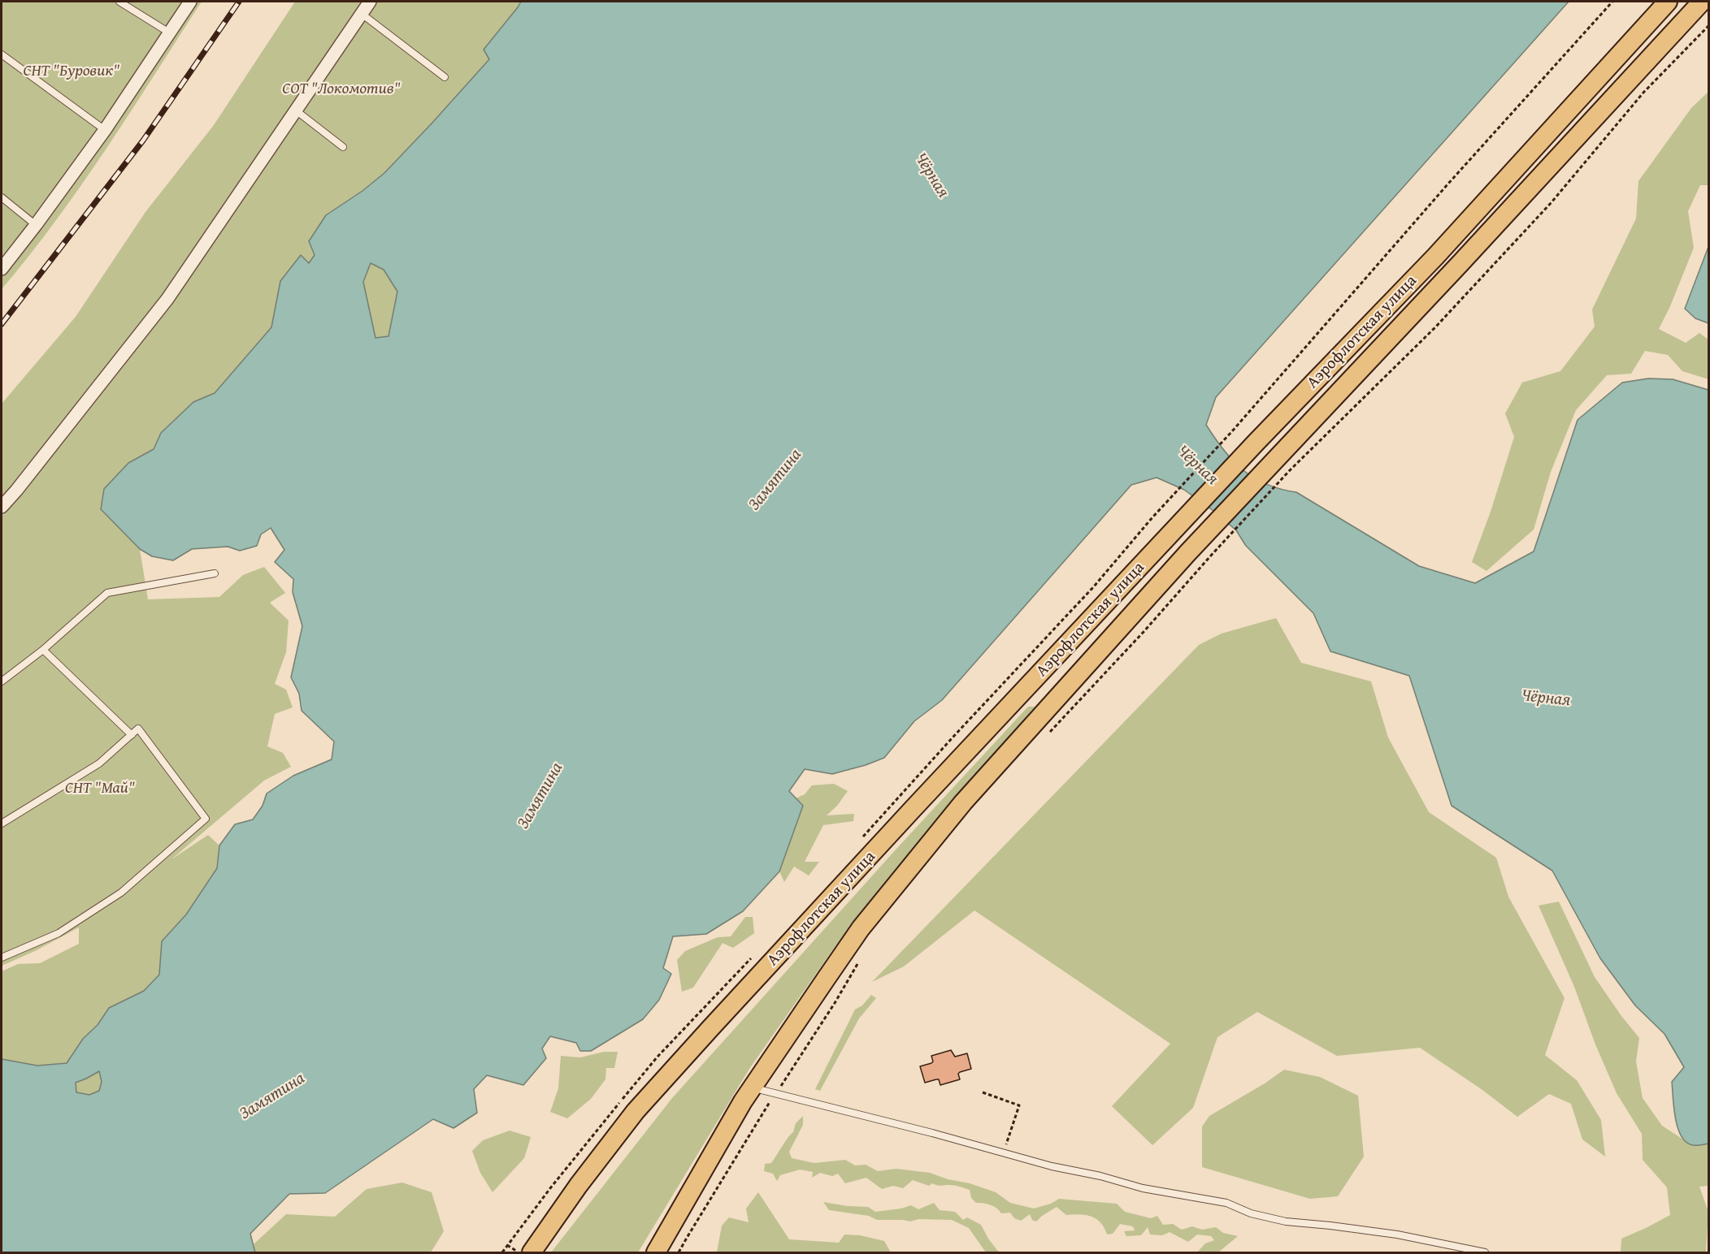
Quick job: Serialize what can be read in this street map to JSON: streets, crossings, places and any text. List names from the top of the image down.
{
  "streets": {
    "main road": ["Аэрофлотская улица"]
  },
  "water": ["Чёрная", "Замятина"],
  "parks": ["СНТ \"Буровик\"", "СОТ \"Локомотив\"", "СНТ \"Май\""]
}
